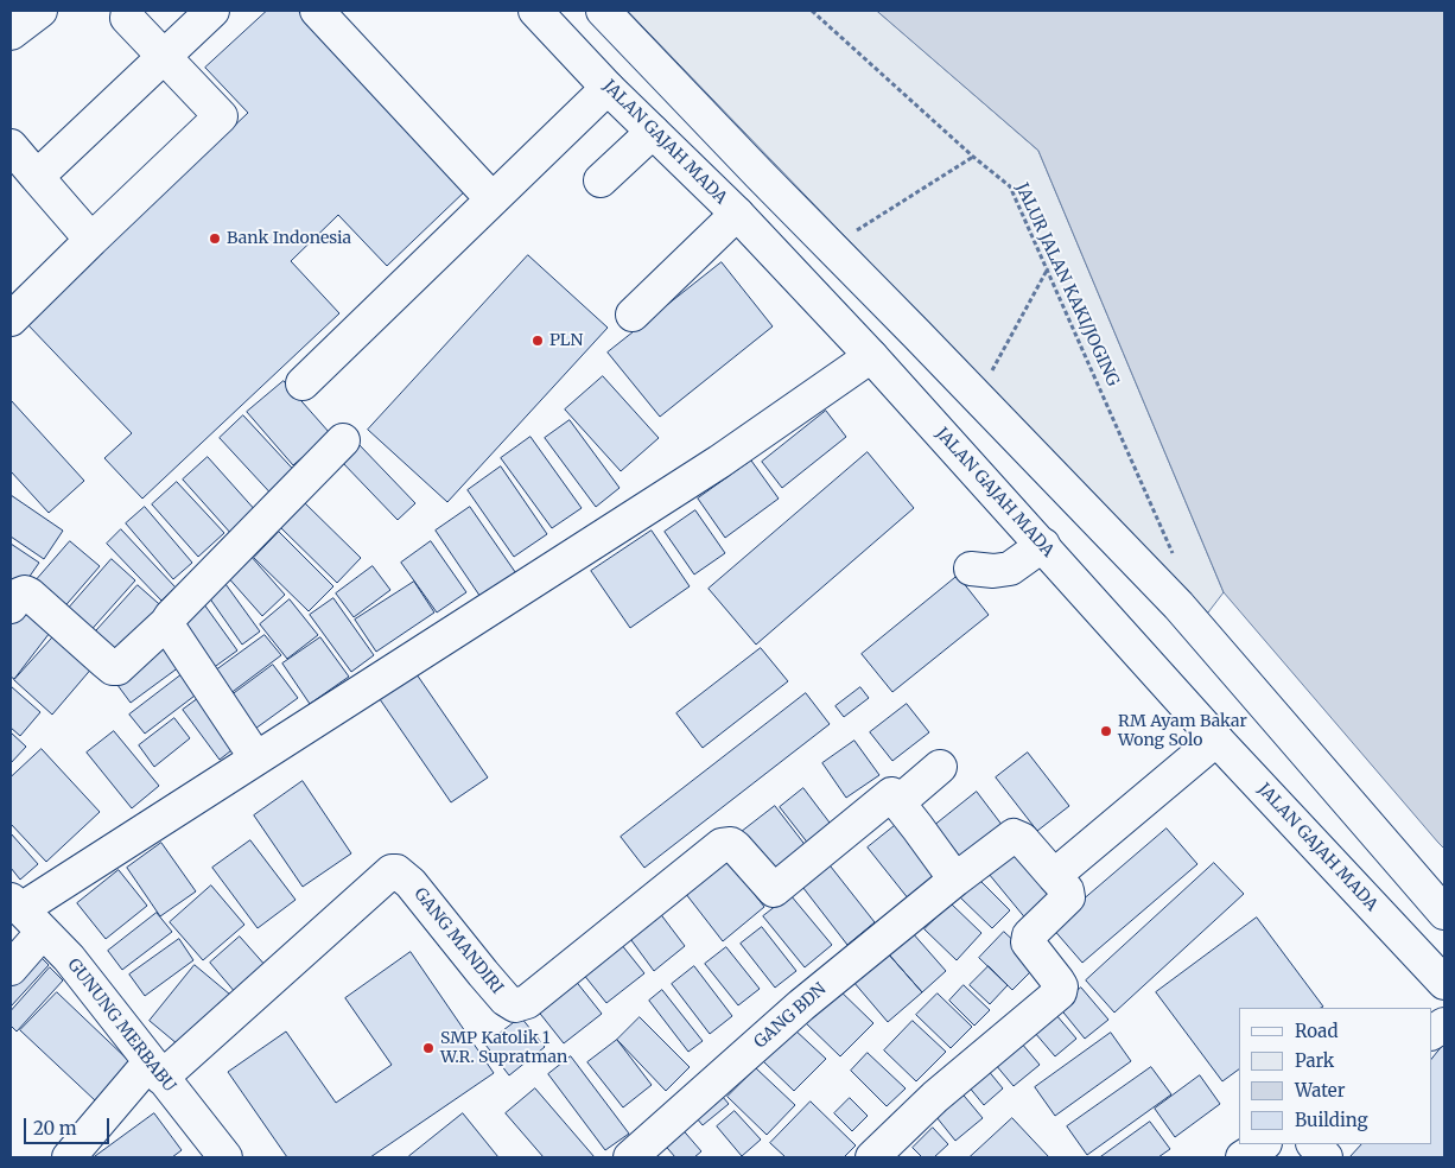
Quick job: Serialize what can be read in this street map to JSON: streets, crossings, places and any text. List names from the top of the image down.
{
  "streets": {
    "main road": [
      "JALAN GAJAH MADA",
      "GANG MANDIRI",
      "GANG BDN",
      "GUNUNG MERBABU"
    ],
    "path": ["JALUR JALAN KAKI/JOGING"]
  },
  "crossings": [
    ["GANG MANDIRI", "GUNUNG MERBABU"]
  ],
  "places": [
    "Bank Indonesia",
    "PLN",
    "RM Ayam Bakar Wong Solo",
    "SMP Katolik 1 W.R. Supratman"
  ],
  "legend": [
    "Road",
    "Park",
    "Water",
    "Building"
  ],
  "scale_bar": "20 m"
}
